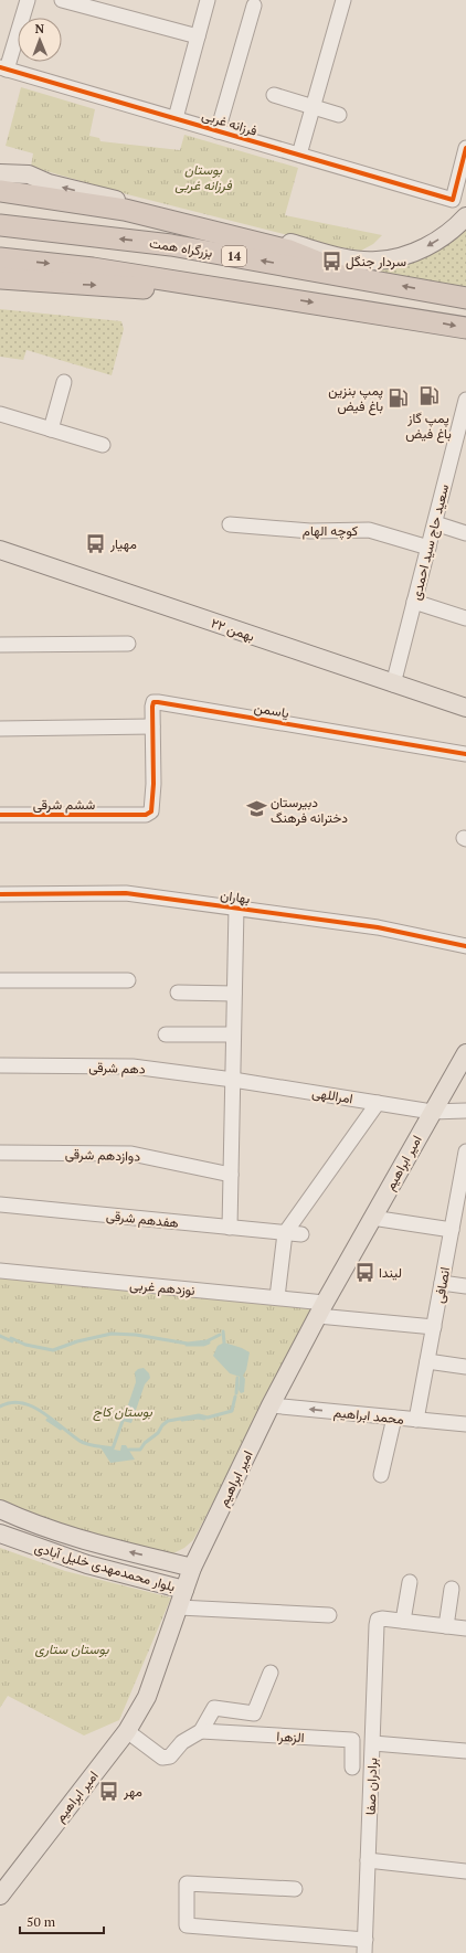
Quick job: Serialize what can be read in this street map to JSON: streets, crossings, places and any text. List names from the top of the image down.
{
  "streets": {
    "highway": ["بزرگراه همت", "14"],
    "main road": ["۲۲ بهمن", "امیر ابراهیم", "بلوار محمدمهدی خلیل آبادی"],
    "street": [
      "فرزانه غربی",
      "کوچه الهام",
      "سعید حاج سید احمدی",
      "یاسمن",
      "ششم شرقی",
      "بهاران",
      "دهم شرقی",
      "امراللهی",
      "دوازدهم شرقی",
      "هفدهم شرقی",
      "انصافی",
      "نوزدهم غربی",
      "محمد ابراهیم",
      "الزهرا",
      "برادران صفا"
    ]
  },
  "crossings": [
    ["کوچه الهام", "سعید حاج سید احمدی"],
    ["سعید حاج سید احمدی", "۲۲ بهمن"],
    ["یاسمن", "ششم شرقی"],
    ["دهم شرقی", "امراللهی"],
    ["امراللهی", "امیر ابراهیم"],
    ["امیر ابراهیم", "نوزدهم غربی"],
    ["امیر ابراهیم", "محمد ابراهیم"],
    ["امیر ابراهیم", "بلوار محمدمهدی خلیل آبادی"],
    ["انصافی", "نوزدهم غربی"],
    ["انصافی", "محمد ابراهیم"]
  ],
  "one_way": ["محمد ابراهیم"],
  "parks": ["بوستان فرزانه غربی", "بوستان کاج", "بوستان ستاری"],
  "places": {
    "bus stop": [
      "سردار جنگل",
      "مهیار",
      "لیندا",
      "مهر"
    ],
    "fuel station": ["پمپ گاز باغ فیض", "پمپ بنزین باغ فیض"],
    "school or university": ["دبیرستان دخترانه فرهنگ"]
  },
  "scale_bar": "50 m",
  "north": "top"
}
